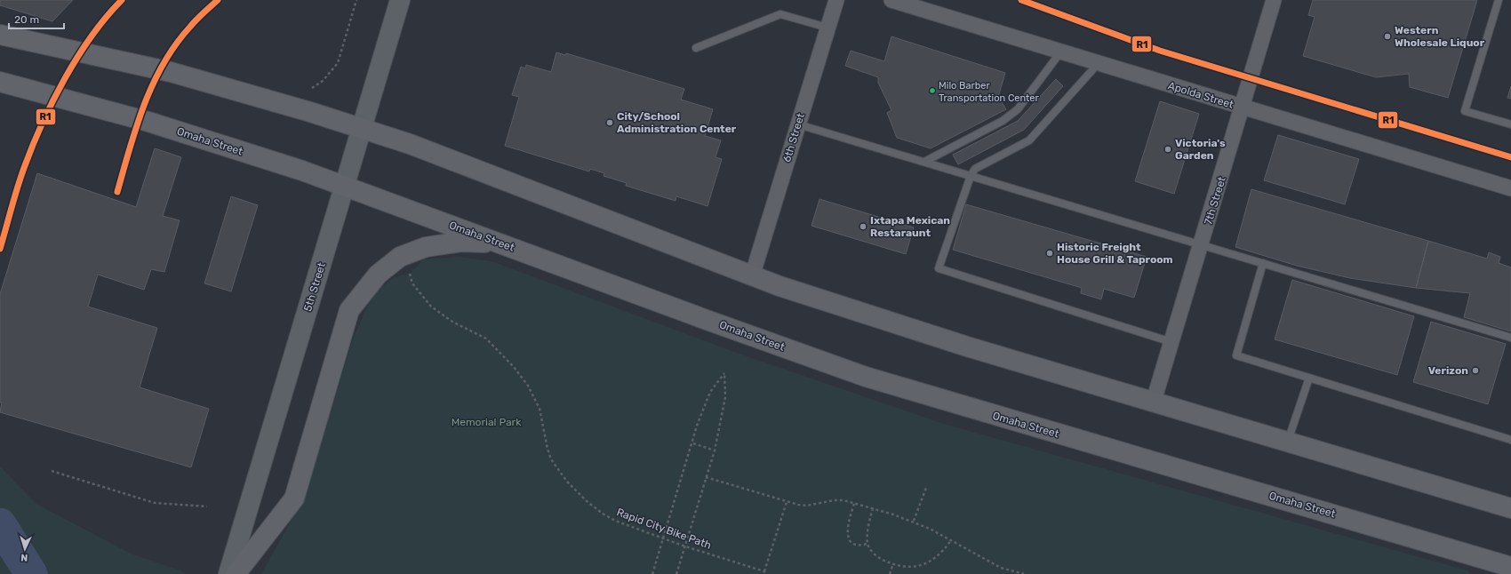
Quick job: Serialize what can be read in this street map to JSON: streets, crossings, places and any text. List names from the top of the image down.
{
  "streets": {
    "main road": ["Omaha Street", "5th Street"],
    "street": ["Apolda Street", "6th Street", "7th Street"],
    "path": ["Rapid City Bike Path"]
  },
  "crossings": [
    ["Apolda Street", "7th Street"],
    ["Omaha Street", "5th Street"]
  ],
  "parks": ["Memorial Park"],
  "places": [
    "Western Wholesale Liquor",
    "Milo Barber Transportation Center",
    "City/School Administration Center",
    "Victoria's Garden",
    "Ixtapa Mexican Restaraunt",
    "Historic Freight House Grill & Taproom",
    "Verizon"
  ],
  "lines": ["transit line R1"],
  "scale_bar": "20 m",
  "north": "bottom"
}
